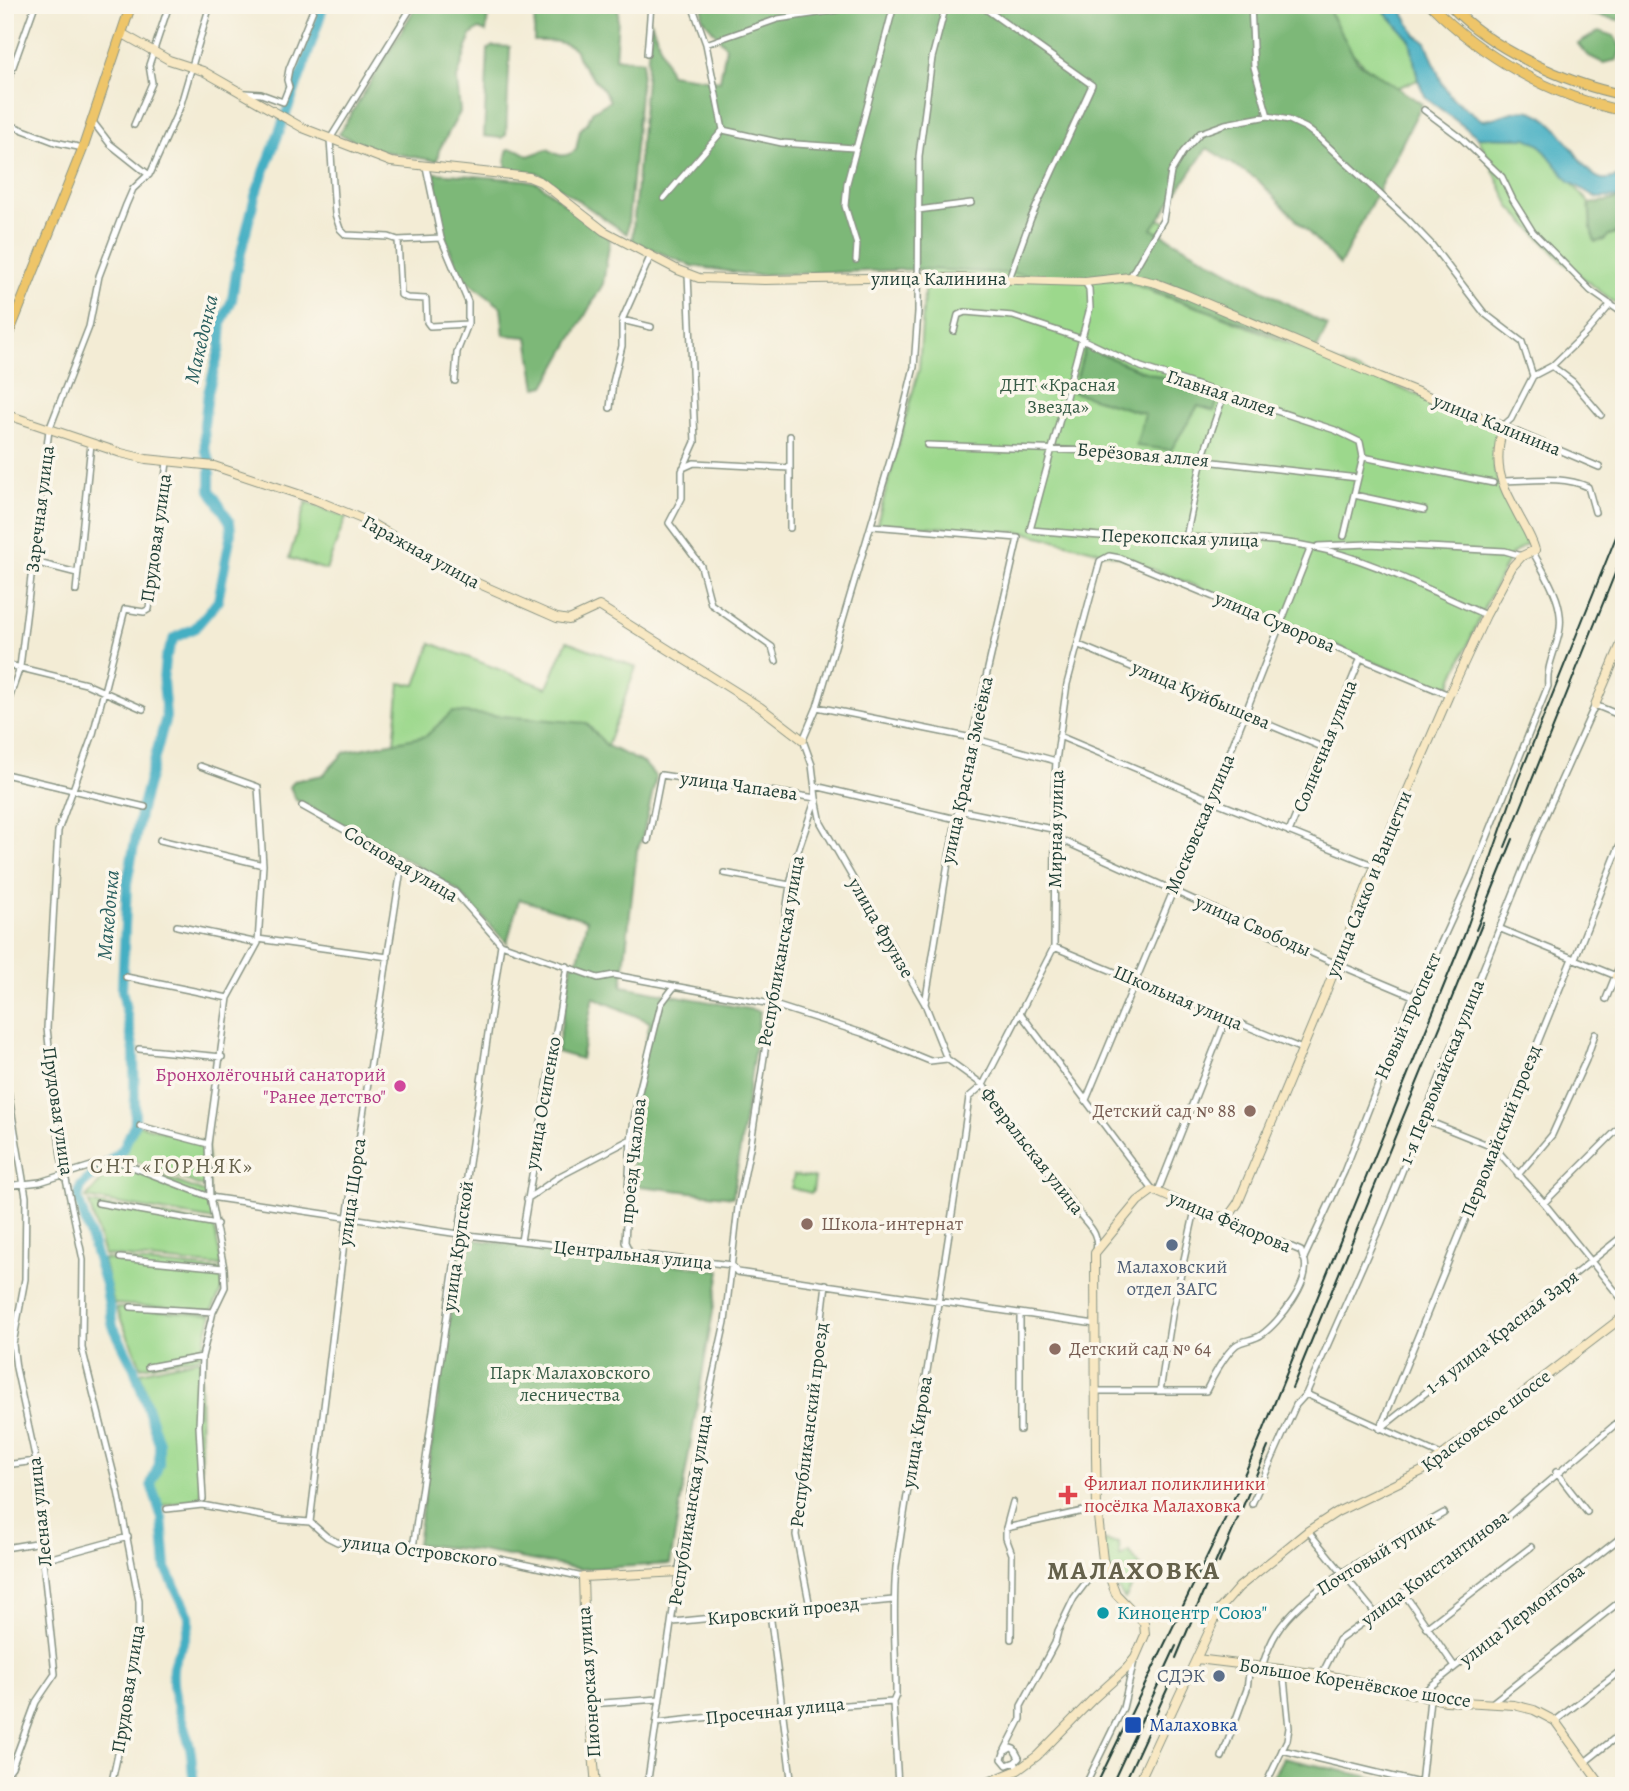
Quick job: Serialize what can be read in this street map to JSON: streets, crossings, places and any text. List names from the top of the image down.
{
  "streets": {
    "main road": [
      "улица Калинина",
      "Гаражная улица",
      "улица Сакко и Ванцетти",
      "1-я Первомайская улица",
      "улица Фёдорова",
      "Красковское шоссе",
      "улица Островского",
      "Пионерская улица",
      "Большое Коренёвское шоссе"
    ],
    "street": [
      "Главная аллея",
      "Берёзовая аллея",
      "Заречная улица",
      "Прудовая улица",
      "Перекопская улица",
      "улица Суворова",
      "улица Куйбышева",
      "Солнечная улица",
      "улица Красная Змеёвка",
      "улица Чапаева",
      "Московская улица",
      "Мирная улица",
      "Сосновая улица",
      "улица Свободы",
      "улица Фрунзе",
      "Республиканская улица",
      "Школьная улица",
      "Новый проспект",
      "улица Осипенко",
      "Первомайский проезд",
      "Февральская улица",
      "проезд Чкалова",
      "улица Щорса",
      "улица Крупской",
      "Центральная улица",
      "1-я улица Красная Заря",
      "Республиканский проезд",
      "улица Кирова",
      "Лесная улица",
      "Почтовый тупик",
      "улица Константинова",
      "Кировский проезд",
      "улица Лермонтова",
      "Просечная улица"
    ]
  },
  "crossings": [
    ["улица Калинина", "Заречная улица"],
    ["Берёзовая аллея", "Перекопская улица"],
    ["Заречная улица", "Гаражная улица"],
    ["Прудовая улица", "Гаражная улица"],
    ["Перекопская улица", "Московская улица"],
    ["Перекопская улица", "улица Сакко и Ванцетти"],
    ["Гаражная улица", "Республиканская улица"],
    ["улица Суворова", "Солнечная улица"],
    ["улица Суворова", "Московская улица"],
    ["улица Суворова", "Мирная улица"],
    ["улица Суворова", "улица Сакко и Ванцетти"],
    ["улица Куйбышева", "Солнечная улица"],
    ["улица Куйбышева", "Московская улица"],
    ["улица Куйбышева", "Мирная улица"],
    ["улица Красная Змеёвка", "улица Чапаева"],
    ["улица Красная Змеёвка", "улица Фрунзе"],
    ["улица Чапаева", "улица Фрунзе"],
    ["улица Чапаева", "Республиканская улица"],
    ["Московская улица", "улица Свободы"],
    ["Московская улица", "Школьная улица"],
    ["Мирная улица", "улица Свободы"],
    ["Мирная улица", "Школьная улица"],
    ["Мирная улица", "Февральская улица"],
    ["Мирная улица", "улица Кирова"],
    ["Сосновая улица", "улица Щорса"],
    ["Сосновая улица", "улица Крупской"],
    ["улица Сакко и Ванцетти", "улица Свободы"],
    ["улица Сакко и Ванцетти", "Школьная улица"],
    ["улица Сакко и Ванцетти", "улица Фёдорова"],
    ["улица Свободы", "Новый проспект"],
    ["улица Фрунзе", "Республиканская улица"],
    ["улица Фрунзе", "Февральская улица"],
    ["Республиканская улица", "Февральская улица"],
    ["Республиканская улица", "Центральная улица"],
    ["Республиканская улица", "улица Островского"],
    ["Республиканская улица", "Кировский проезд"],
    ["Республиканская улица", "Просечная улица"],
    ["Новый проспект", "улица Фёдорова"],
    ["улица Осипенко", "Февральская улица"],
    ["улица Осипенко", "Центральная улица"],
    ["Первомайский проезд", "1-я улица Красная Заря"],
    ["Февральская улица", "проезд Чкалова"],
    ["Февральская улица", "улица Кирова"],
    ["проезд Чкалова", "Центральная улица"],
    ["улица Щорса", "Центральная улица"],
    ["улица Щорса", "улица Островского"],
    ["улица Крупской", "Центральная улица"],
    ["улица Крупской", "улица Островского"],
    ["Центральная улица", "Республиканский проезд"],
    ["Центральная улица", "улица Кирова"],
    ["Красковское шоссе", "Большое Коренёвское шоссе"],
    ["Республиканский проезд", "Кировский проезд"],
    ["улица Кирова", "Кировский проезд"],
    ["улица Кирова", "Просечная улица"],
    ["улица Островского", "Пионерская улица"],
    ["Почтовый тупик", "Большое Коренёвское шоссе"],
    ["улица Константинова", "Большое Коренёвское шоссе"],
    ["улица Лермонтова", "Большое Коренёвское шоссе"]
  ],
  "districts": ["СНТ «ГОРНЯК»", "МАЛАХОВКА"],
  "water": ["Македонка"],
  "parks": ["ДНТ «Красная Звезда»", "Парк Малаховского лесничества"],
  "places": {
    "other": [
      "Бронхолёгочный санаторий \"Ранее детство\"",
      "Детский сад № 88",
      "Школа-интернат",
      "Малаховский отдел ЗАГС",
      "Детский сад № 64",
      "Киноцентр \"Союз\"",
      "СДЭК"
    ],
    "health": ["Филиал поликлиники посёлка Малаховка"],
    "transit": ["Малаховка"]
  }
}
